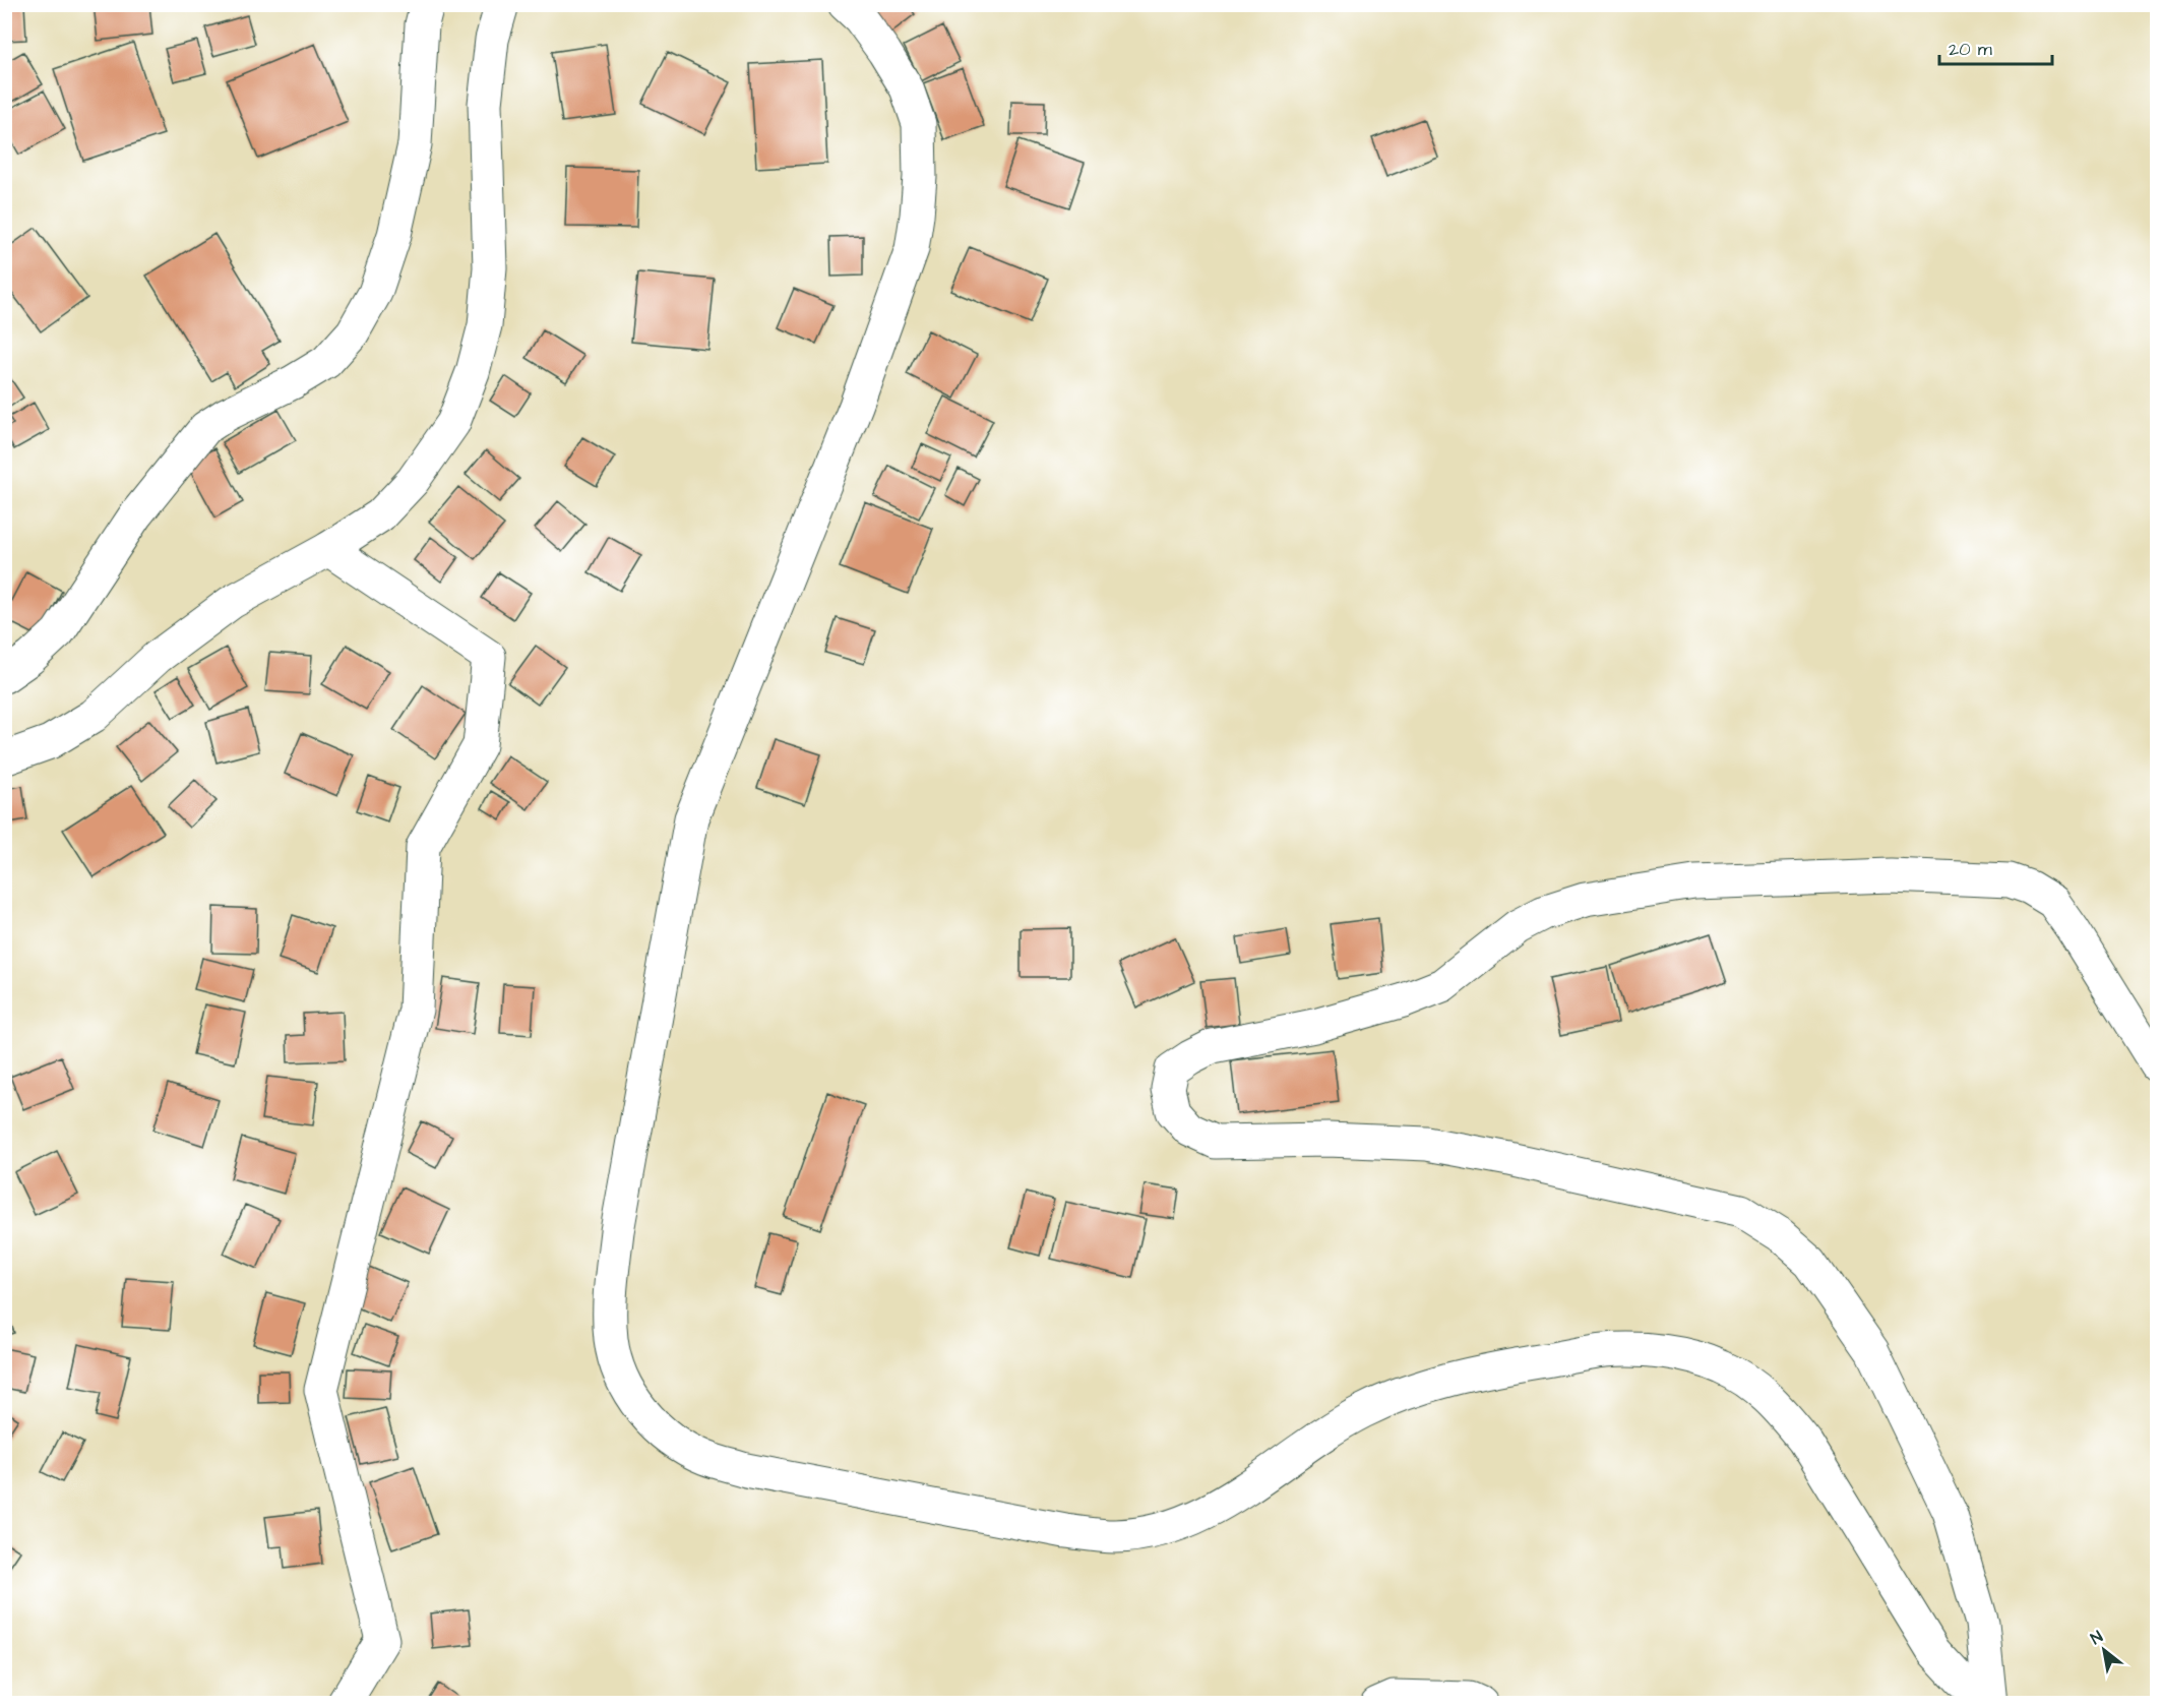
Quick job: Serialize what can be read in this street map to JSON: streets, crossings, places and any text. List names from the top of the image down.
{
  "scale_bar": "20 m",
  "north": "top left"
}
